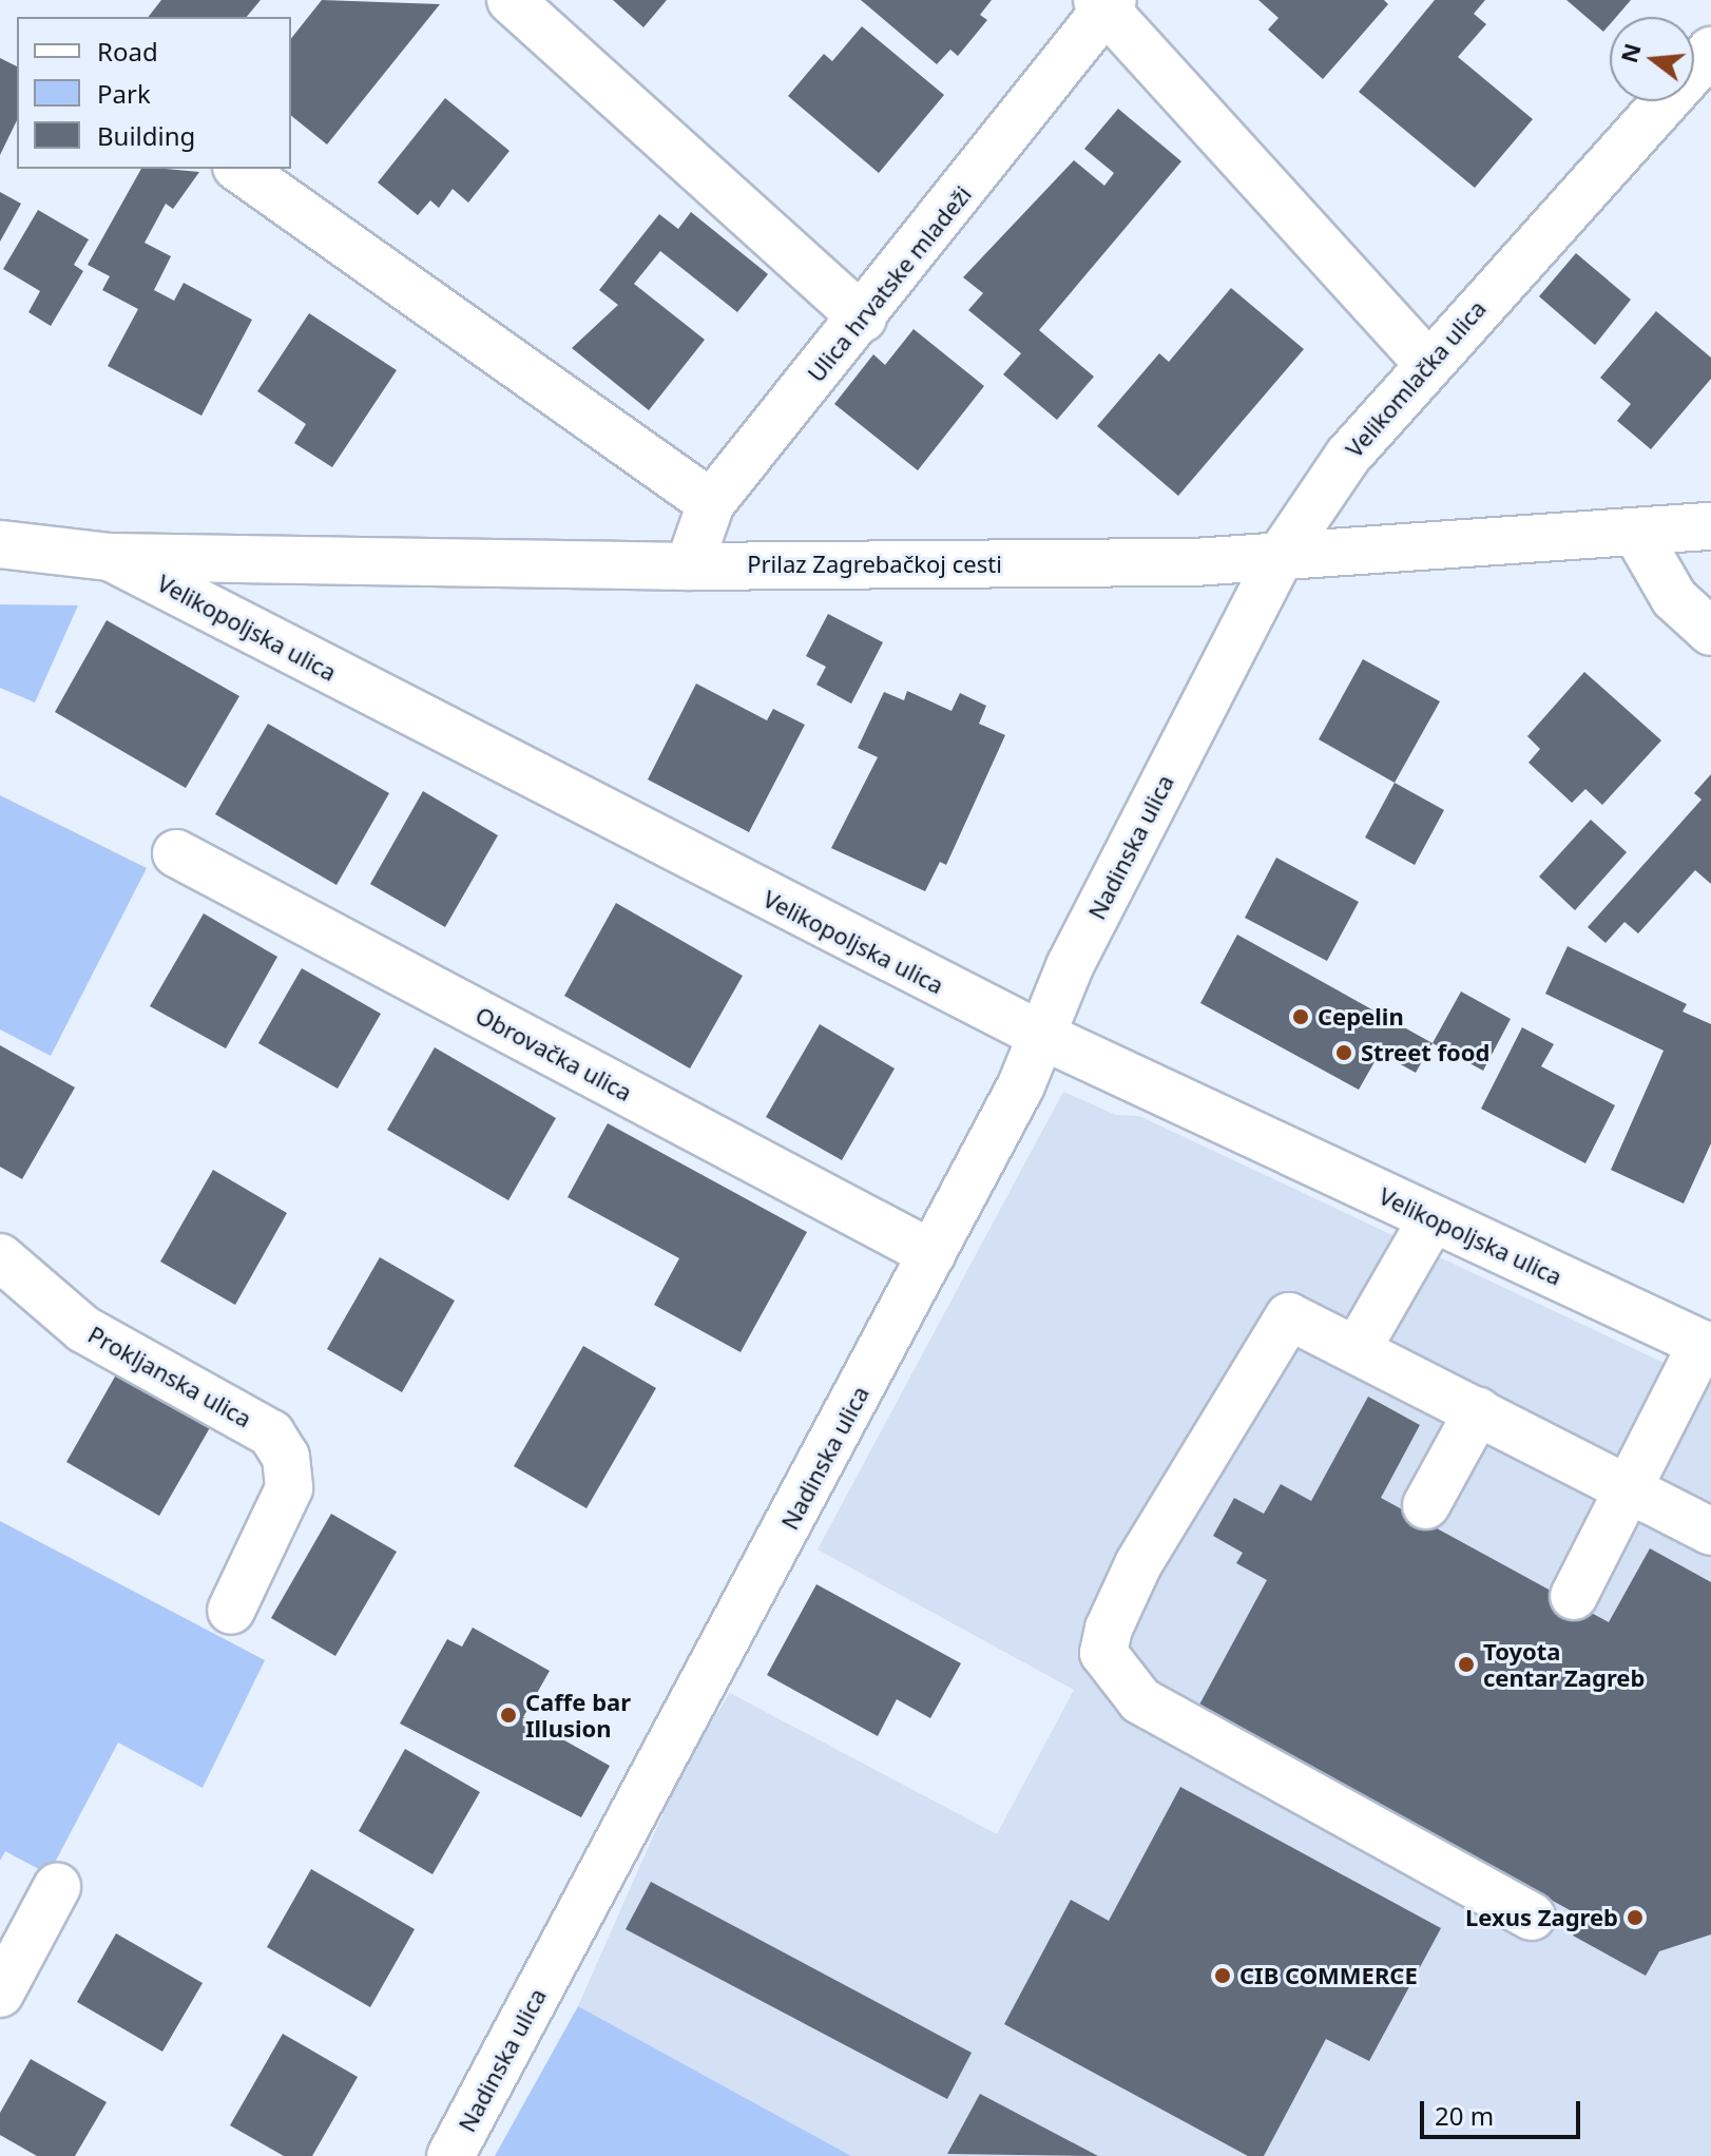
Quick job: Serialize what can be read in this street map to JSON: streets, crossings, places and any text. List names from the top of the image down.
{
  "streets": {
    "street": [
      "Ulica hrvatske mladeži",
      "Velikomlačka ulica",
      "Prilaz Zagrebačkoj cesti",
      "Velikopoljska ulica",
      "Nadinska ulica",
      "Obrovačka ulica",
      "Prokljanska ulica"
    ]
  },
  "crossings": [
    ["Ulica hrvatske mladeži", "Velikomlačka ulica"],
    ["Ulica hrvatske mladeži", "Prilaz Zagrebačkoj cesti"],
    ["Velikomlačka ulica", "Prilaz Zagrebačkoj cesti"],
    ["Velikomlačka ulica", "Nadinska ulica"],
    ["Prilaz Zagrebačkoj cesti", "Velikopoljska ulica"],
    ["Velikopoljska ulica", "Nadinska ulica"],
    ["Nadinska ulica", "Obrovačka ulica"]
  ],
  "places": [
    "Cepelin",
    "Street food",
    "Toyota centar Zagreb",
    "Caffe bar Illusion",
    "Lexus Zagreb",
    "CIB COMMERCE"
  ],
  "legend": ["Road", "Park", "Building"],
  "scale_bar": "20 m",
  "north": "left"
}
